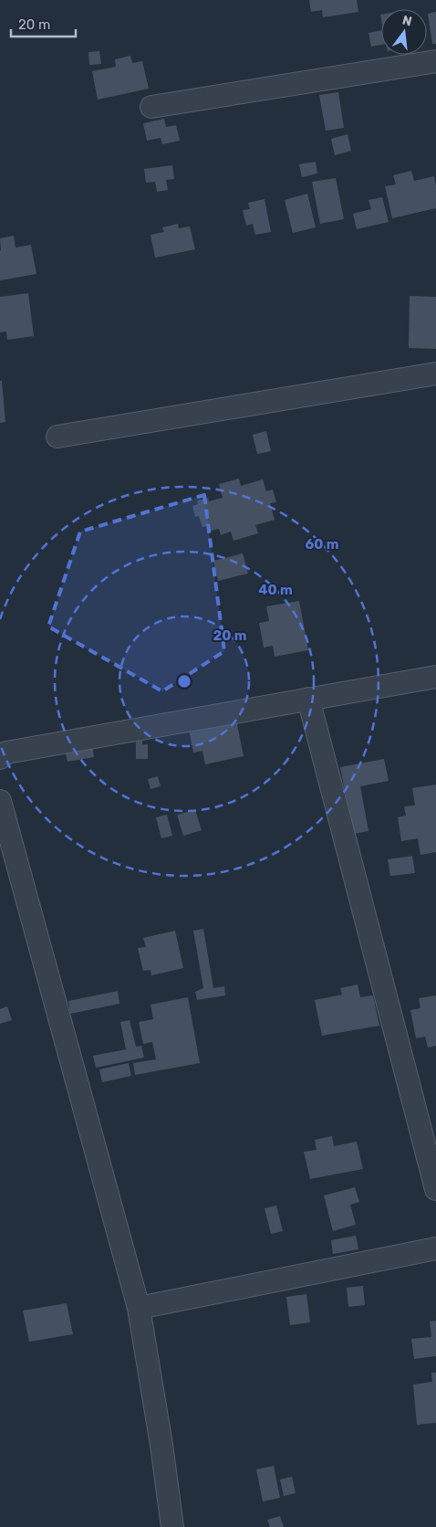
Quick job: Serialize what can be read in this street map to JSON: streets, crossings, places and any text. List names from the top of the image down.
{
  "scale_bar": "20 m",
  "north": "top",
  "rings": ["60 m", "40 m", "20 m"]
}
